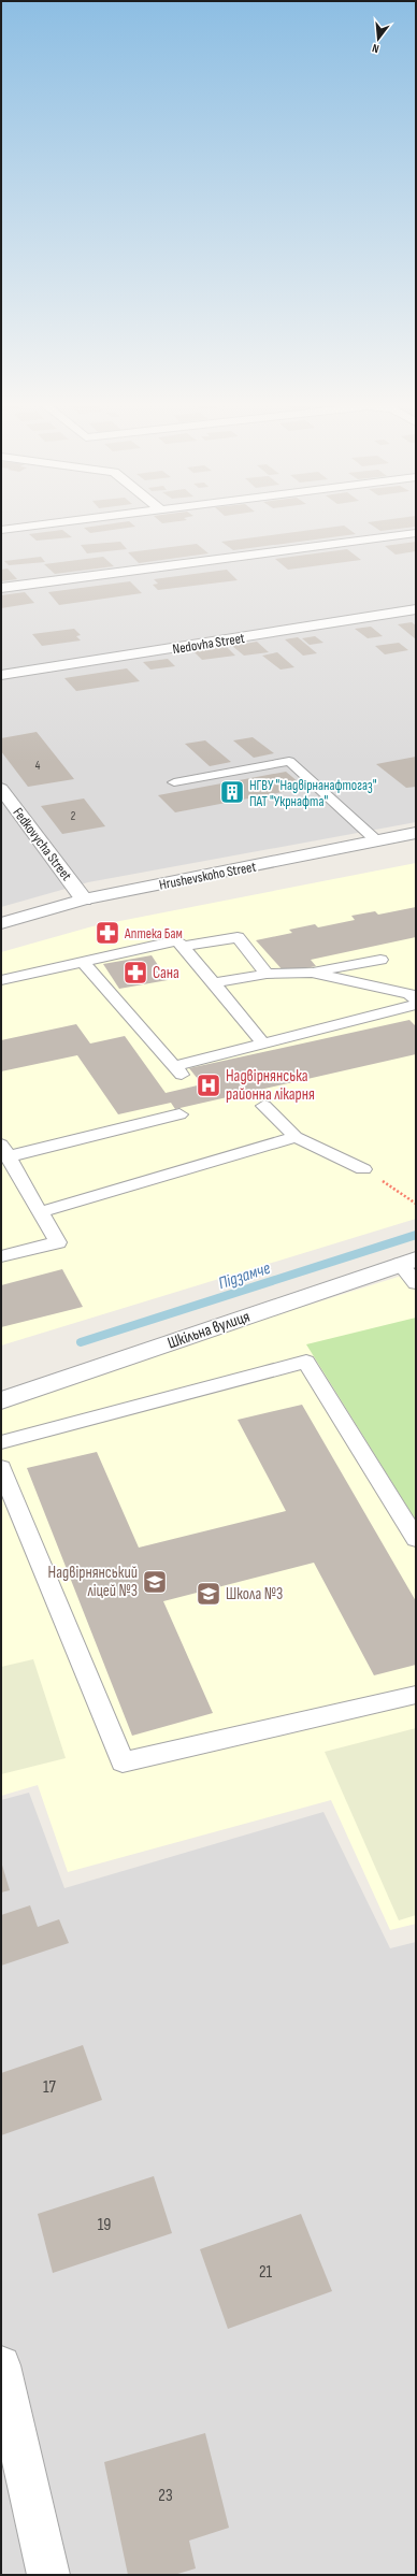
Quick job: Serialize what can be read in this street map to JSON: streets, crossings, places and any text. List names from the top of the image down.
{
  "streets": {
    "street": [
      "Nedovha Street",
      "Fedkovycha Street",
      "Hrushevskoho Street",
      "Шкільна вулиця"
    ]
  },
  "crossings": [
    ["Fedkovycha Street", "Hrushevskoho Street"]
  ],
  "water": ["Підзамче"],
  "places": {
    "building": ["НГВУ \"Надвірнанафтогаз\" ПАТ \"Укрнафта\""],
    "pharmacy": ["Аптека Бам", "Сана"],
    "hospital": ["Надвірнянська районна лікарня"],
    "school or university": ["Надвірнянський ліцей №3", "Школа №3"]
  },
  "house_numbers": [
    "4",
    "2",
    "17",
    "19",
    "21",
    "23"
  ],
  "north": "bottom"
}
